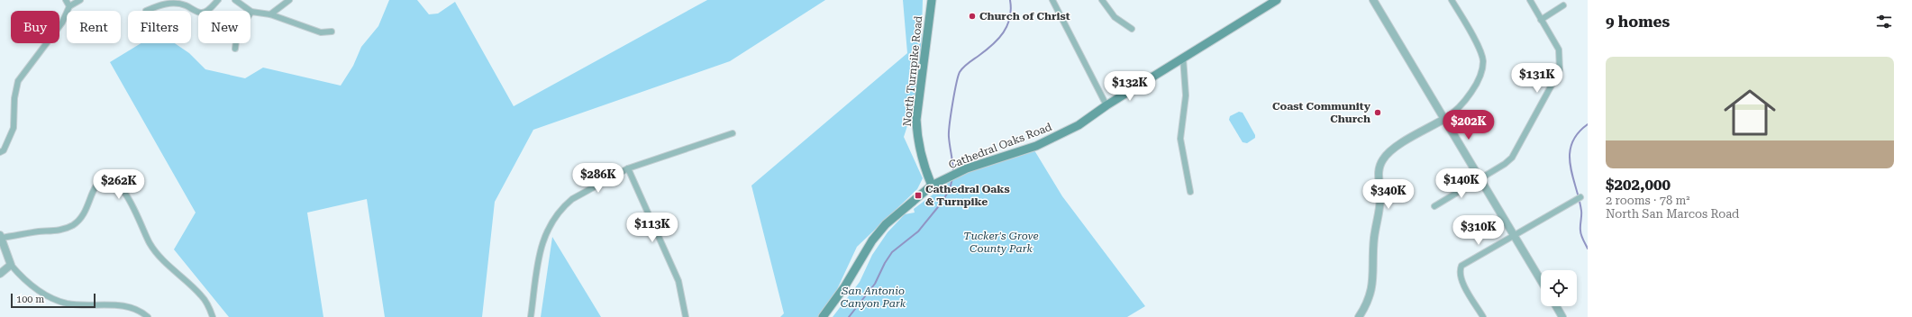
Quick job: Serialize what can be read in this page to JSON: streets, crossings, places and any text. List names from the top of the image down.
{
  "streets": {
    "main road": ["North Turnpike Road", "Cathedral Oaks Road"]
  },
  "crossings": [
    ["North Turnpike Road", "Cathedral Oaks Road"]
  ],
  "parks": ["Tucker's Grove County Park", "San Antonio Canyon Park"],
  "places": {
    "other": ["Church of Christ", "Coast Community Church"],
    "transit": ["Cathedral Oaks & Turnpike"]
  },
  "scale_bar": "100 m",
  "page": {
    "heading": "9 homes",
    "chip": [
      "Buy",
      "Rent",
      "Filters",
      "New"
    ],
    "list": [
      {
        "name": "$202,000",
        "note": "2 rooms · 78 m² · North San Marcos Road"
      }
    ],
    "price": [
      "$131K",
      "$132K",
      "$202K",
      "$286K",
      "$140K",
      "$262K",
      "$340K",
      "$113K",
      "$310K"
    ],
    "scale": "100 m"
  }
}
